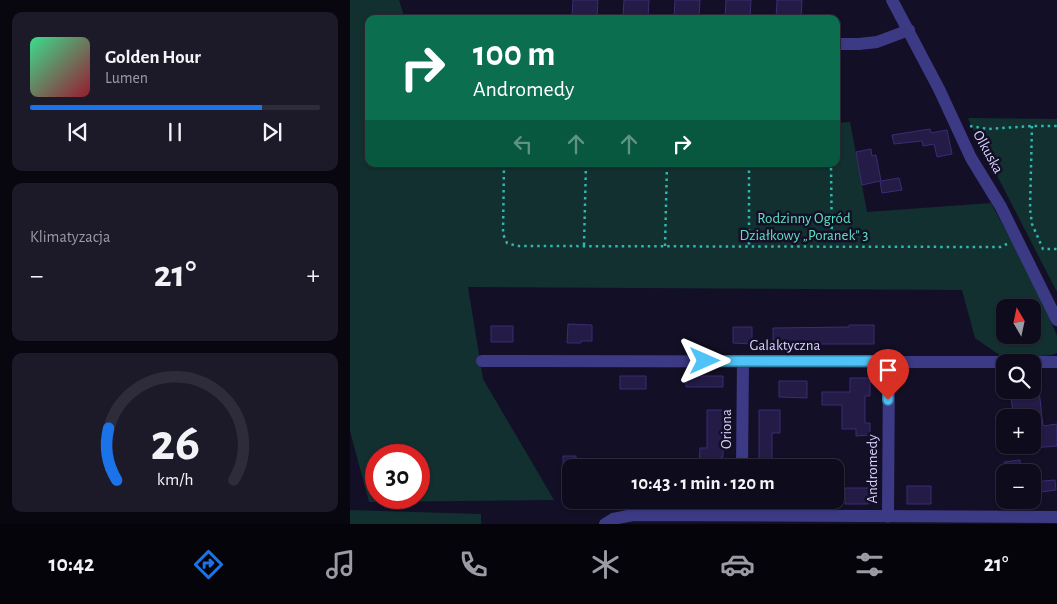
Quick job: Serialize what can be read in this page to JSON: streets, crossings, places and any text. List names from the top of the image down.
{
  "streets": {
    "street": [
      "Olkuska",
      "Galaktyczna",
      "Oriona",
      "Andromedy"
    ]
  },
  "crossings": [
    ["Galaktyczna", "Oriona"],
    ["Galaktyczna", "Andromedy"]
  ],
  "parks": ["Rodzinny Ogród Działkowy „Poranek” 3"],
  "north": "top",
  "page": {
    "turn": ["100 m", "Andromedy"],
    "song": ["Golden Hour", "Lumen"],
    "tile": "Klimatyzacja",
    "heat": ["−", "21°", "+"],
    "map_buttons": ["+", "−"],
    "limit": "30",
    "trip": "10:43 · 1 min · 120 m",
    "tabs": ["10:42", "21°"],
    "gauge": ["26", "km/h"]
  }
}
